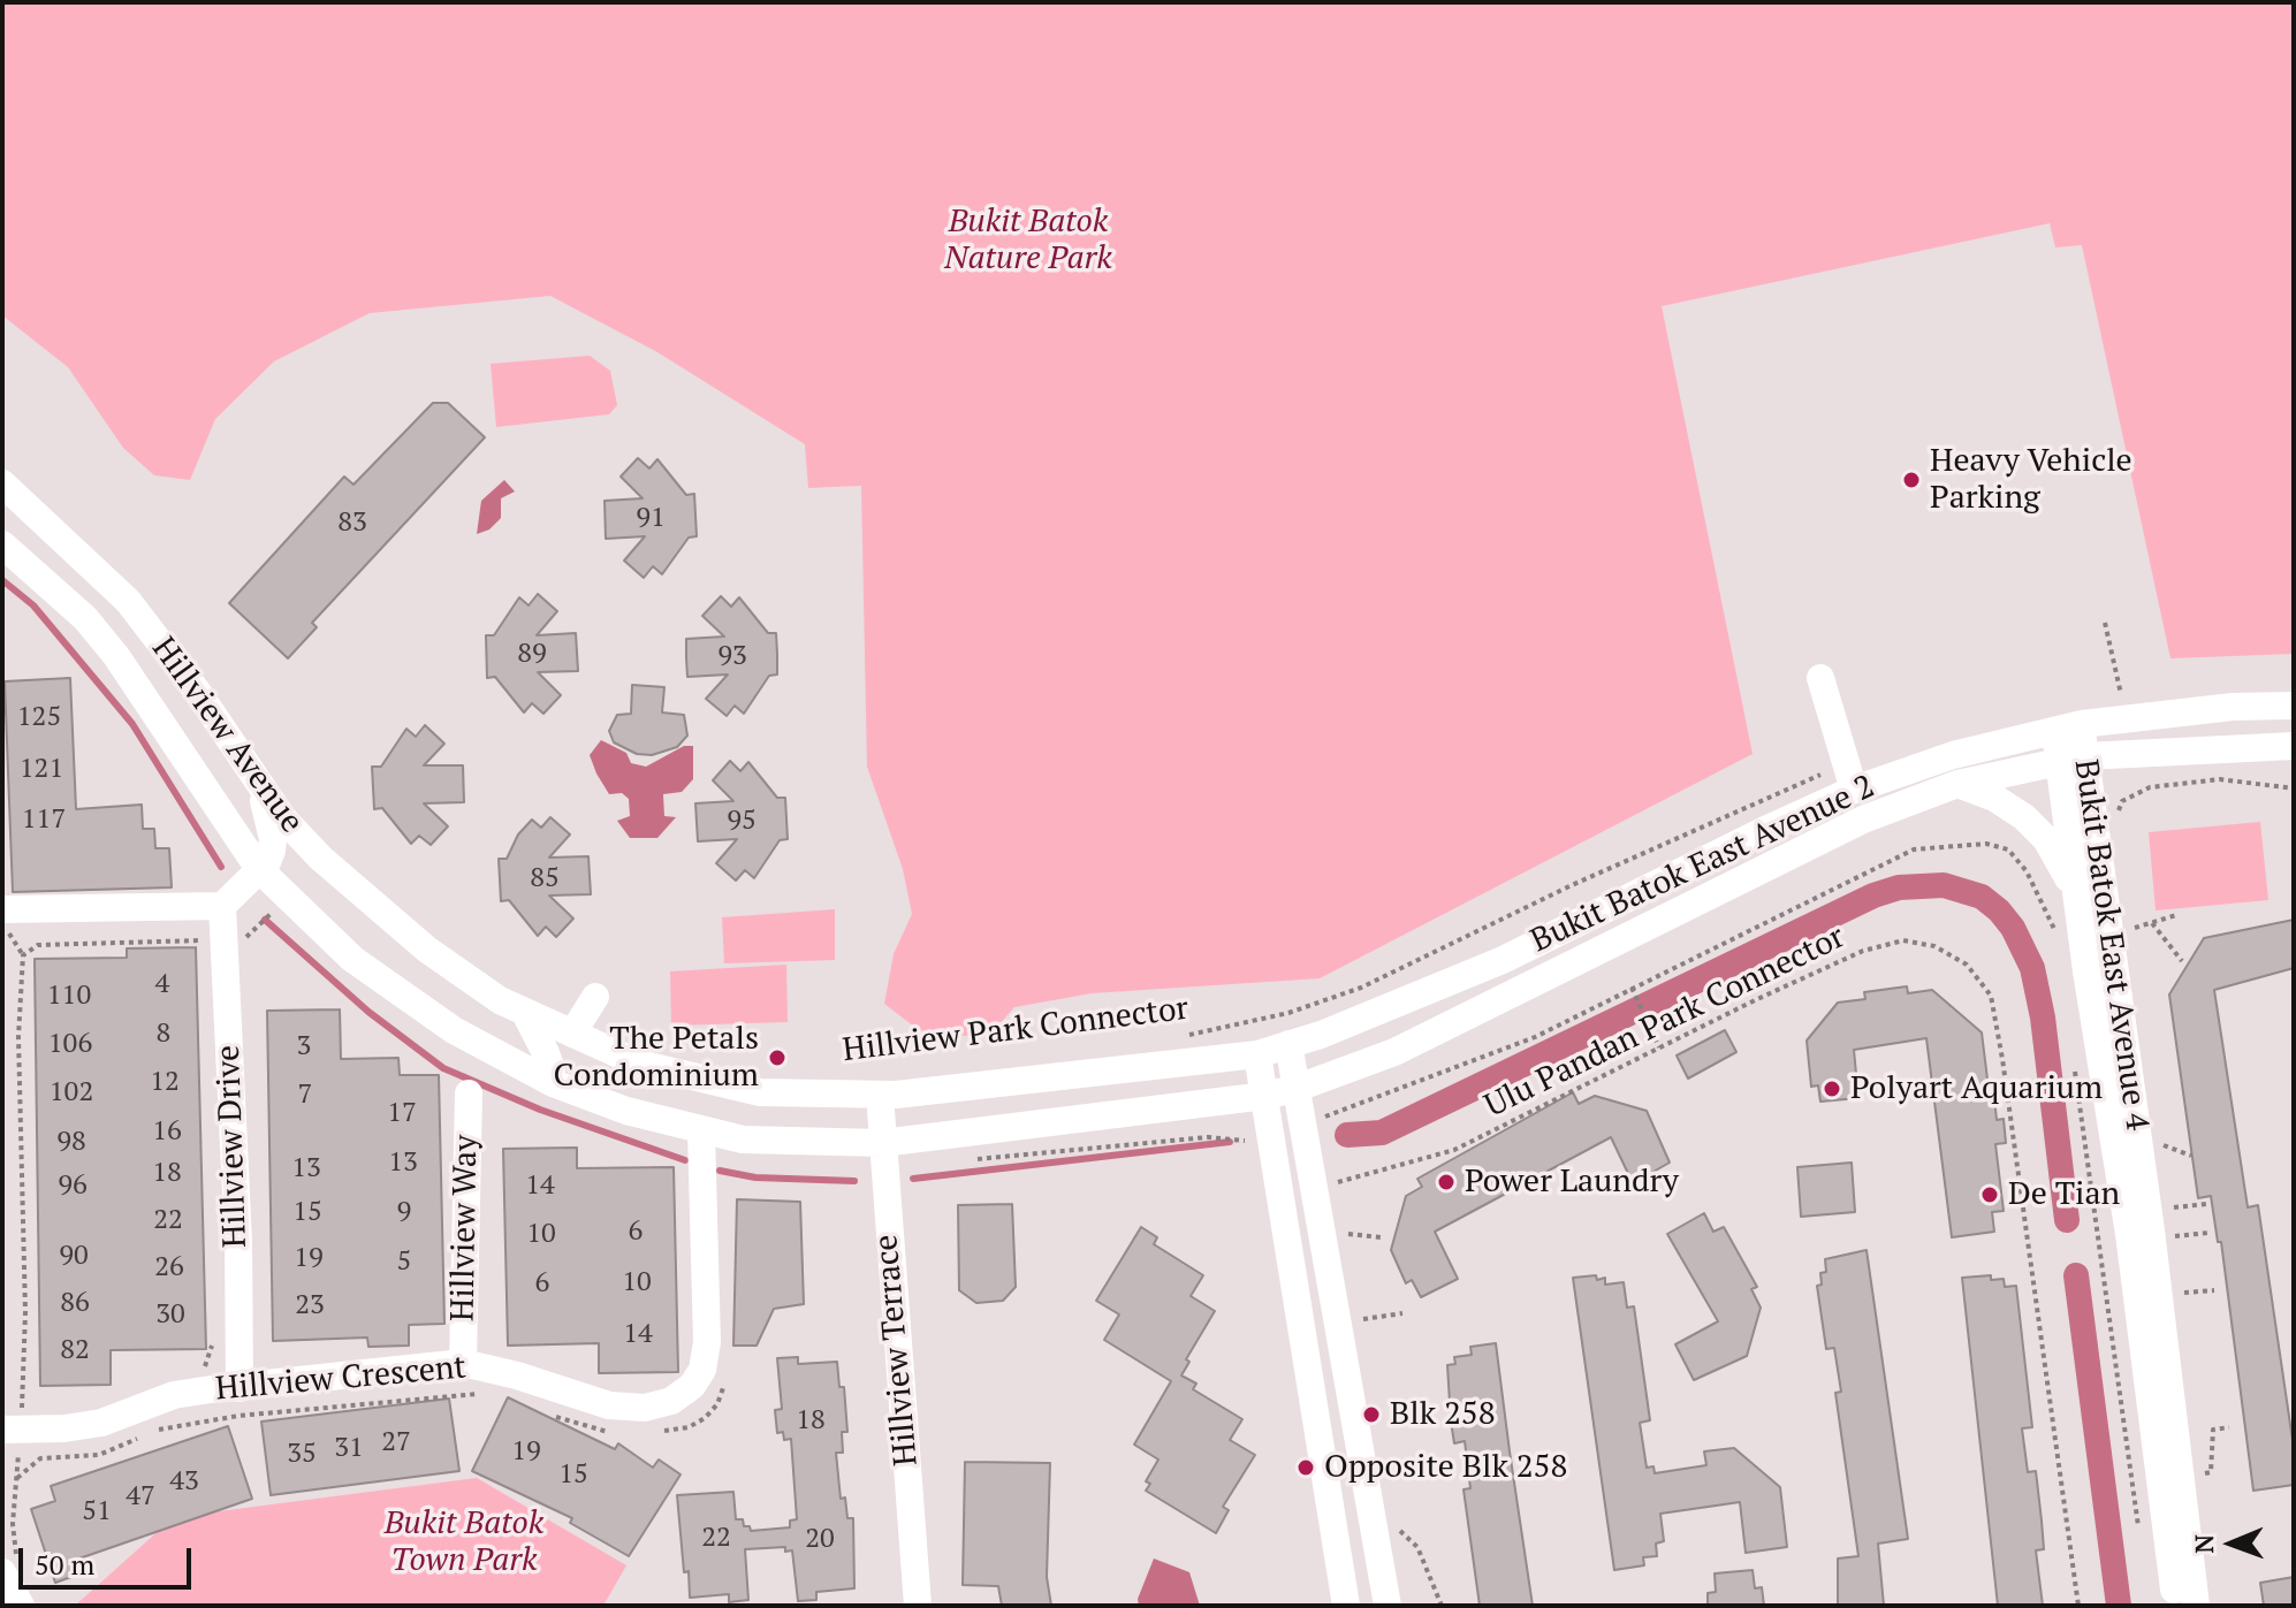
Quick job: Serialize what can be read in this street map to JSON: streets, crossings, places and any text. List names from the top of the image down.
{
  "streets": {
    "street": [
      "Hillview Avenue",
      "Bukit Batok East Avenue 2",
      "Bukit Batok East Avenue 4",
      "Hillview Drive",
      "Hillview Way",
      "Hillview Terrace",
      "Hillview Crescent"
    ],
    "path": ["Ulu Pandan Park Connector", "Hillview Park Connector"]
  },
  "crossings": [
    ["Hillview Avenue", "Bukit Batok East Avenue 2"],
    ["Hillview Avenue", "Hillview Terrace"],
    ["Hillview Avenue", "Hillview Crescent"],
    ["Bukit Batok East Avenue 2", "Bukit Batok East Avenue 4"],
    ["Bukit Batok East Avenue 2", "Hillview Terrace"],
    ["Hillview Drive", "Hillview Crescent"],
    ["Hillview Way", "Hillview Crescent"]
  ],
  "parks": ["Bukit Batok Nature Park", "Bukit Batok Town Park"],
  "places": [
    "Heavy Vehicle Parking",
    "The Petals Condominium",
    "Polyart Aquarium",
    "Power Laundry",
    "De Tian",
    "Blk 258",
    "Opposite Blk 258"
  ],
  "house_numbers": [
    "91",
    "83",
    "89",
    "93",
    "125",
    "121",
    "117",
    "95",
    "85",
    "4",
    "110",
    "8",
    "106",
    "3",
    "12",
    "102",
    "7",
    "17",
    "16",
    "98",
    "13",
    "13",
    "18",
    "96",
    "14",
    "15",
    "9",
    "22",
    "6",
    "10",
    "90",
    "19",
    "5",
    "26",
    "10",
    "6",
    "86",
    "23",
    "30",
    "14",
    "82",
    "18",
    "27",
    "31",
    "19",
    "35",
    "15",
    "43",
    "47",
    "51",
    "22",
    "20"
  ],
  "scale_bar": "50 m",
  "north": "left"
}
